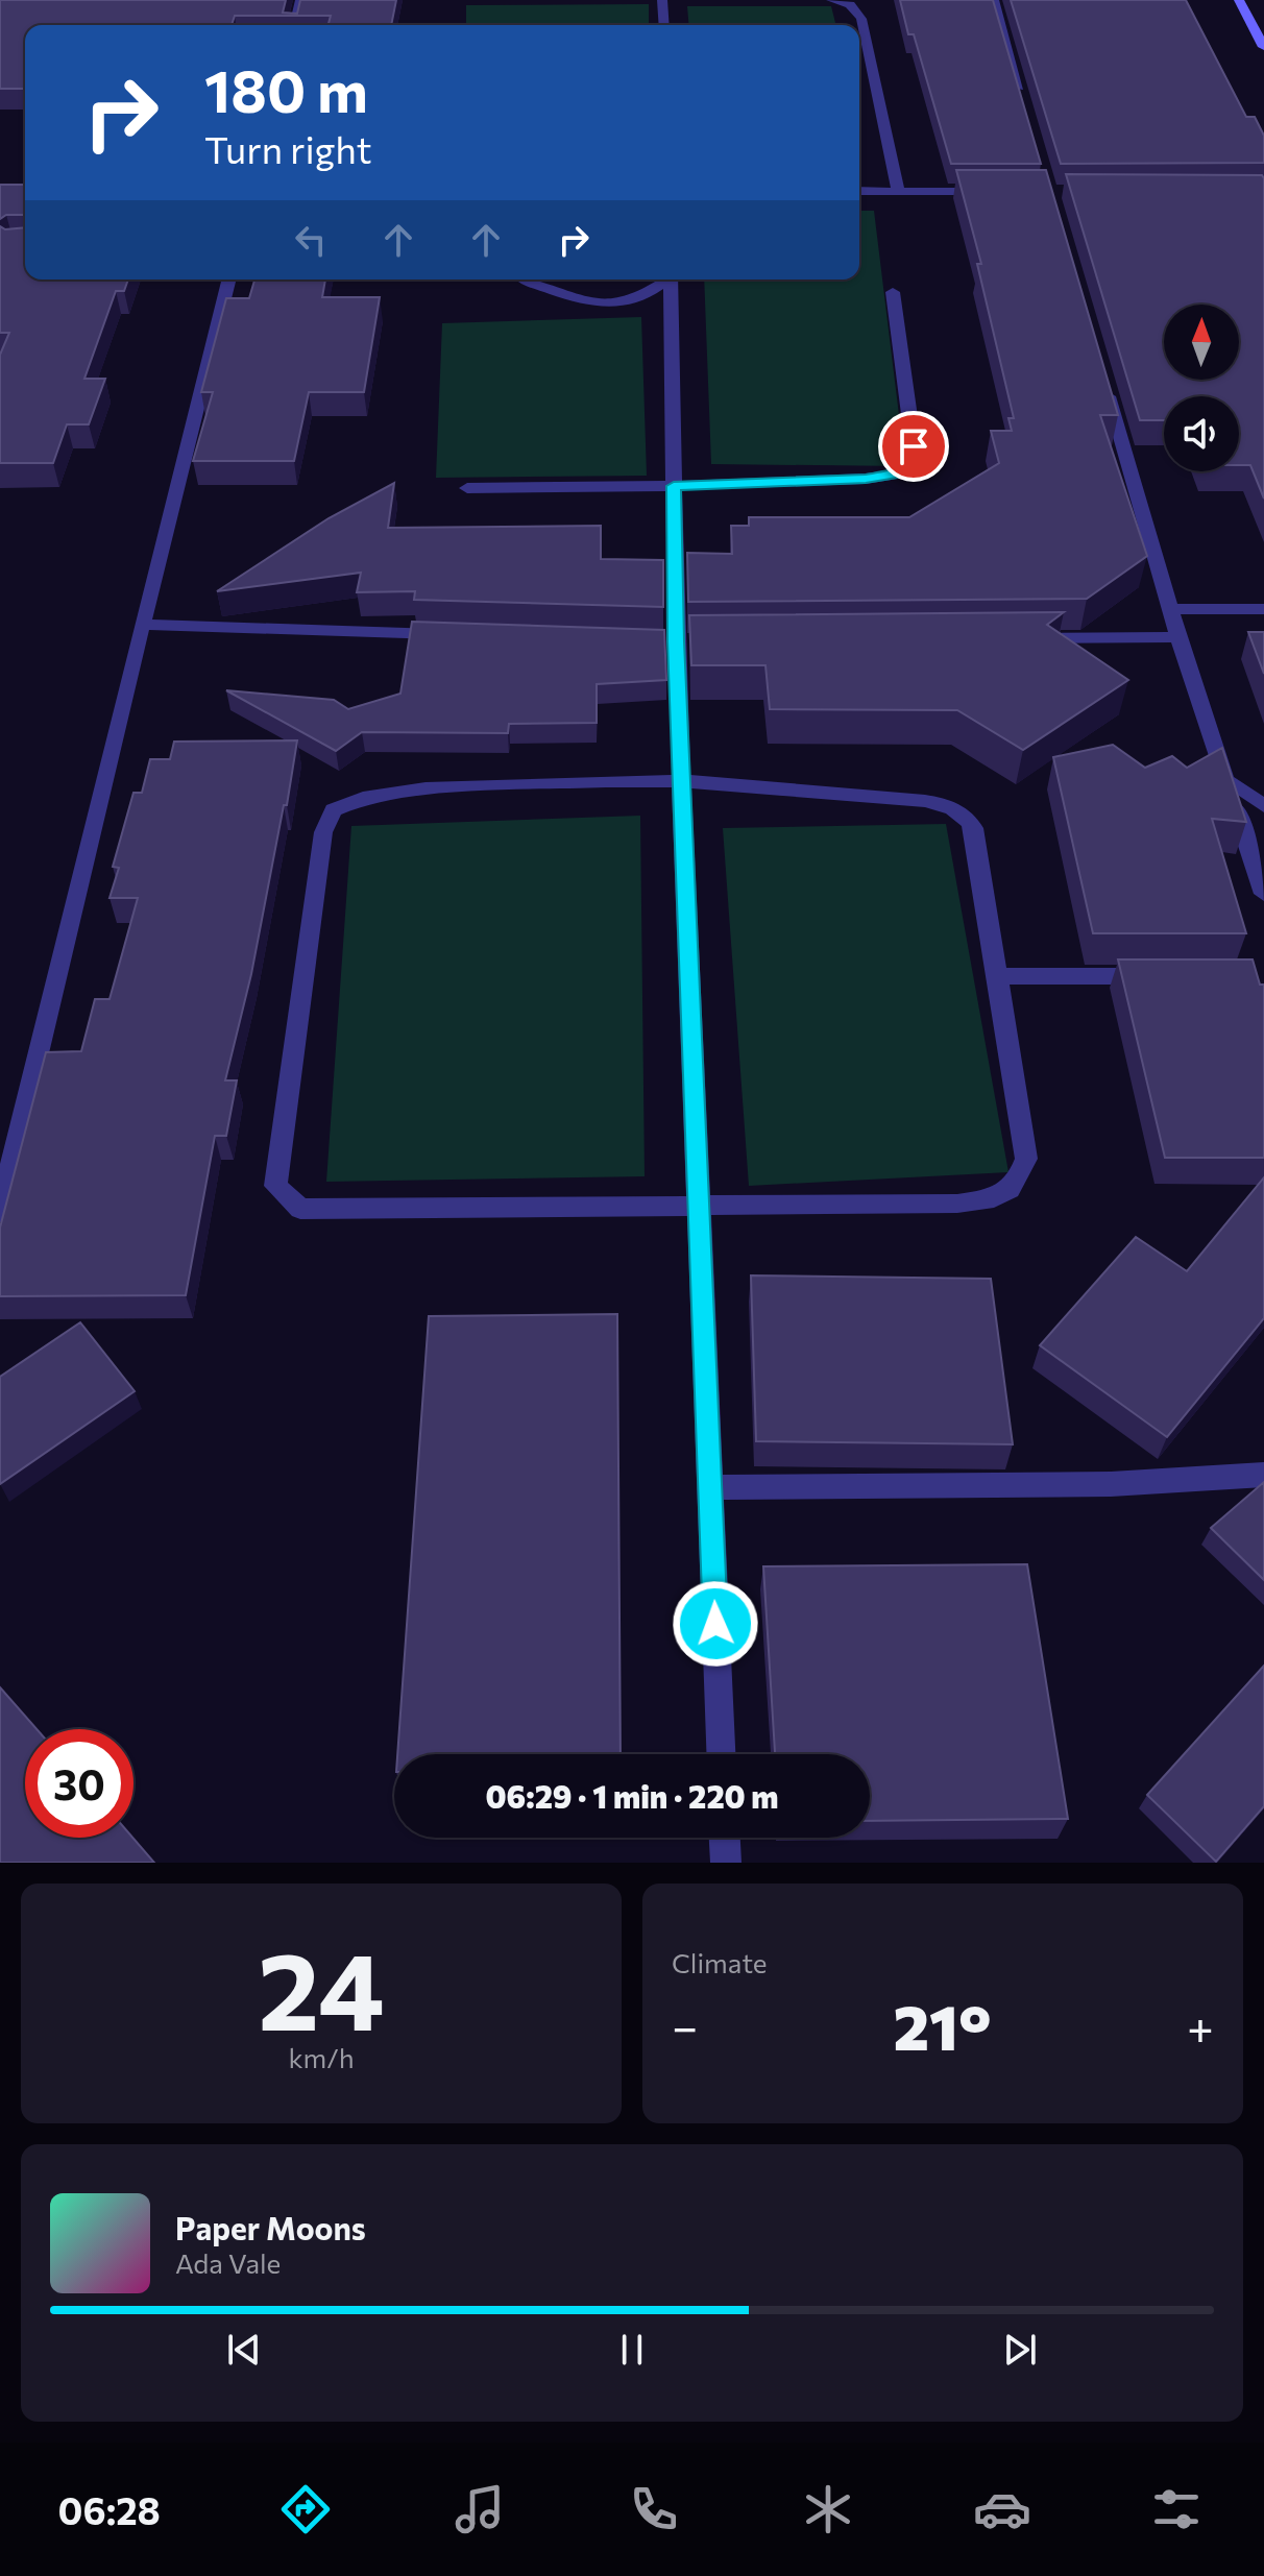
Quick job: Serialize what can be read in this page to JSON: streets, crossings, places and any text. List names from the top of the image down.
{
  "north": "top",
  "page": {
    "turn": ["180 m", "Turn right"],
    "limit": "30",
    "trip": "06:29 · 1 min · 220 m",
    "tile": [
      ["24", "km/h"],
      "Climate"
    ],
    "heat": ["−", "21°", "+"],
    "song": ["Paper Moons", "Ada Vale"],
    "tabs": "06:28"
  }
}
